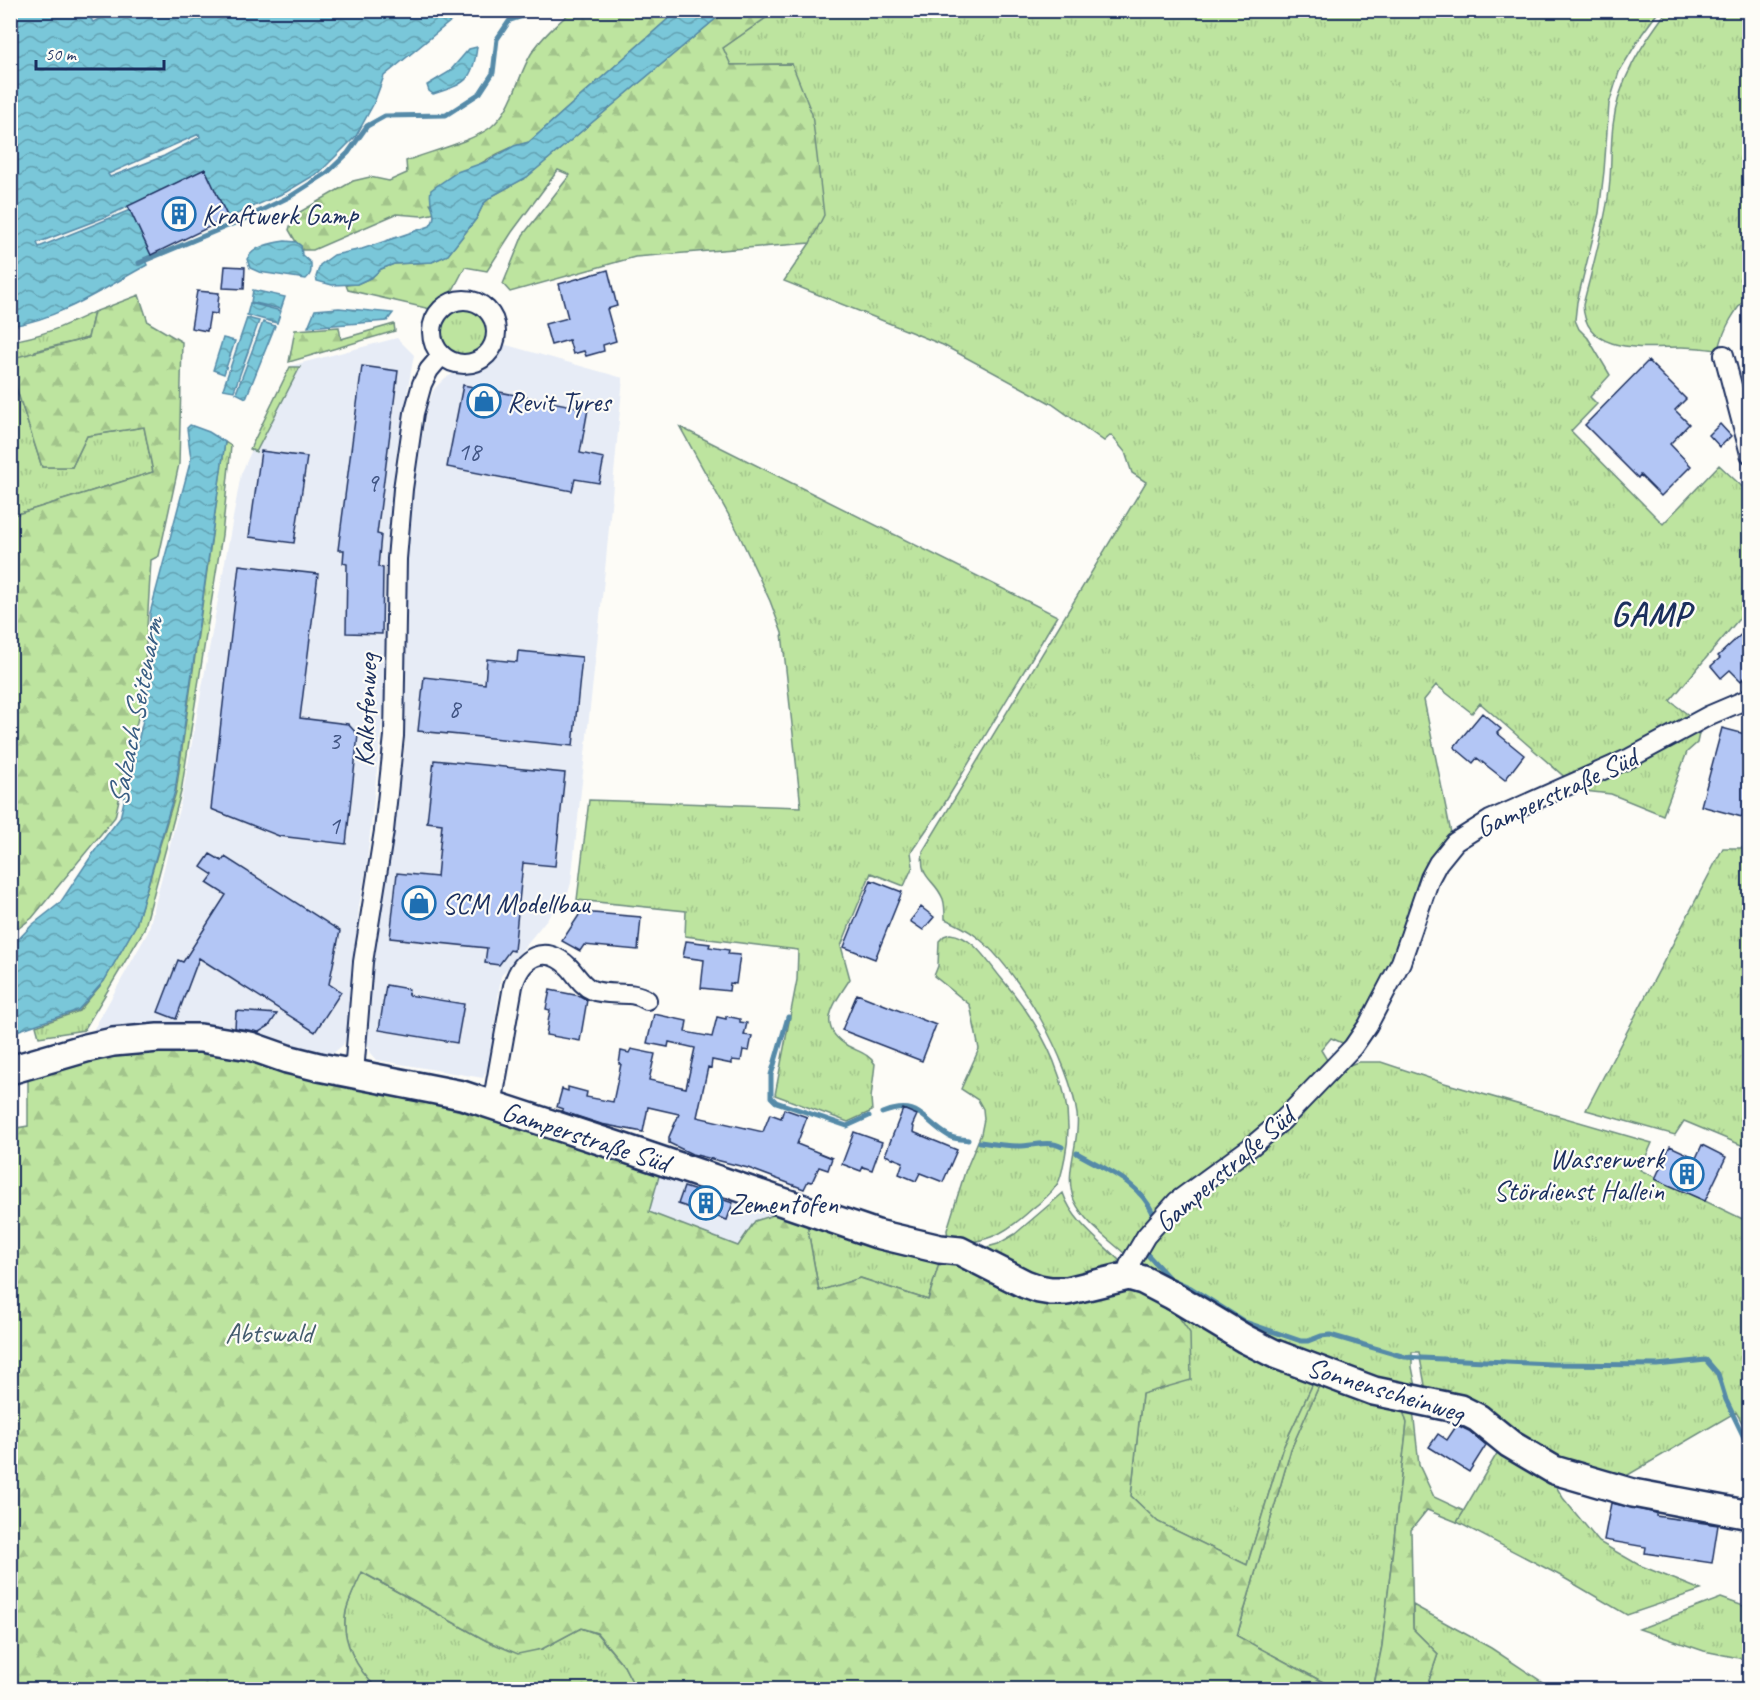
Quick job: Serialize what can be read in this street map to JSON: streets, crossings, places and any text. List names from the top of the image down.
{
  "streets": {
    "street": ["Kalkofenweg", "Gamperstraße Süd", "Sonnenscheinweg"]
  },
  "crossings": [
    ["Kalkofenweg", "Gamperstraße Süd"],
    ["Gamperstraße Süd", "Sonnenscheinweg"]
  ],
  "districts": ["GAMP"],
  "water": ["Salzach Seitenarm"],
  "parks": ["Abtswald"],
  "places": {
    "building": ["Kraftwerk Gamp", "Wasserwerk Stördienst Hallein", "Zementofen"],
    "shop": ["Revit Tyres", "SCM Modellbau"]
  },
  "house_numbers": [
    "18",
    "9",
    "8",
    "3",
    "1"
  ],
  "scale_bar": "50 m"
}
